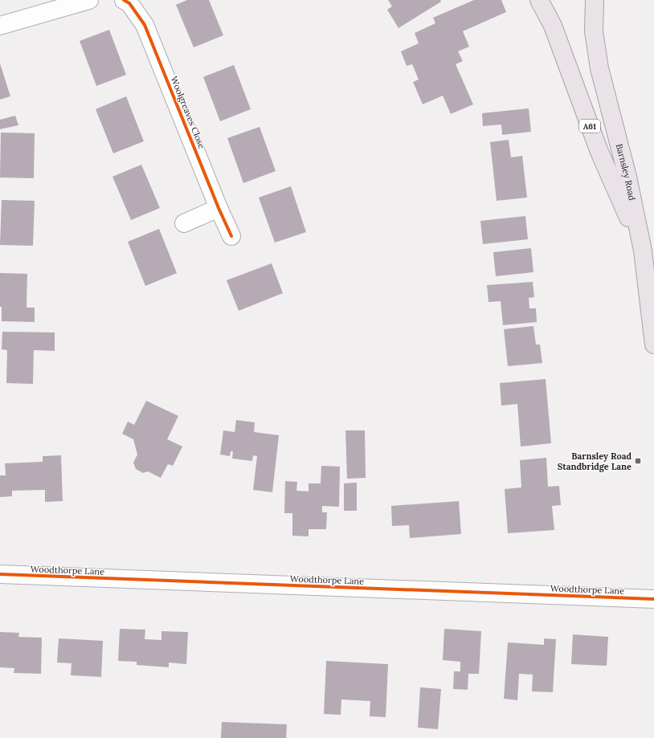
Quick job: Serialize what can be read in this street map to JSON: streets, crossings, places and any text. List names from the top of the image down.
{
  "streets": {
    "main road": ["A61", "Barnsley Road"],
    "street": ["Woolgreaves Close", "Woodthorpe Lane"]
  },
  "crossings": [
    ["A61", "Barnsley Road"]
  ],
  "places": {
    "transit": ["Barnsley Road Standbridge Lane"]
  }
}
